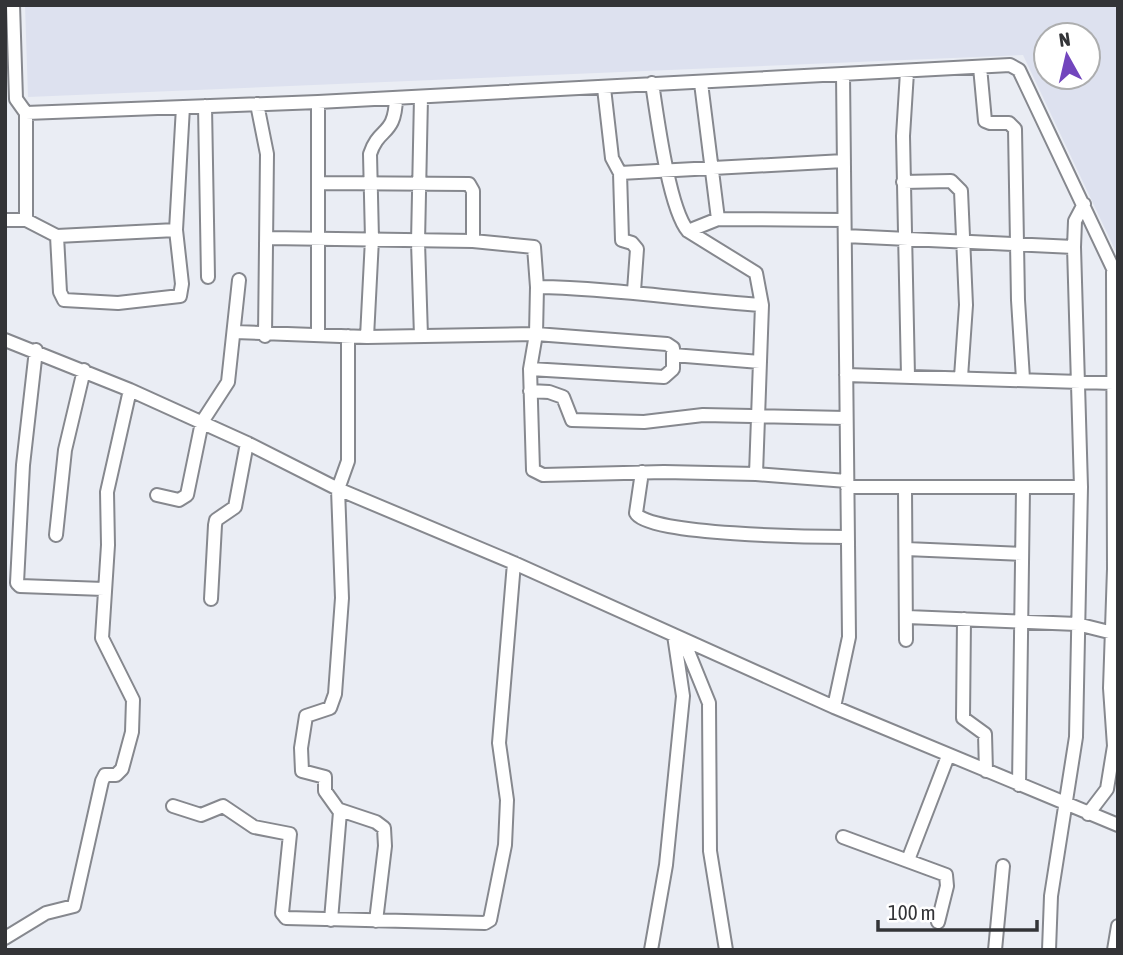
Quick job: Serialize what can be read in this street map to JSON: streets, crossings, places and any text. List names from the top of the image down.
{
  "scale_bar": "100 m",
  "north": "top"
}
